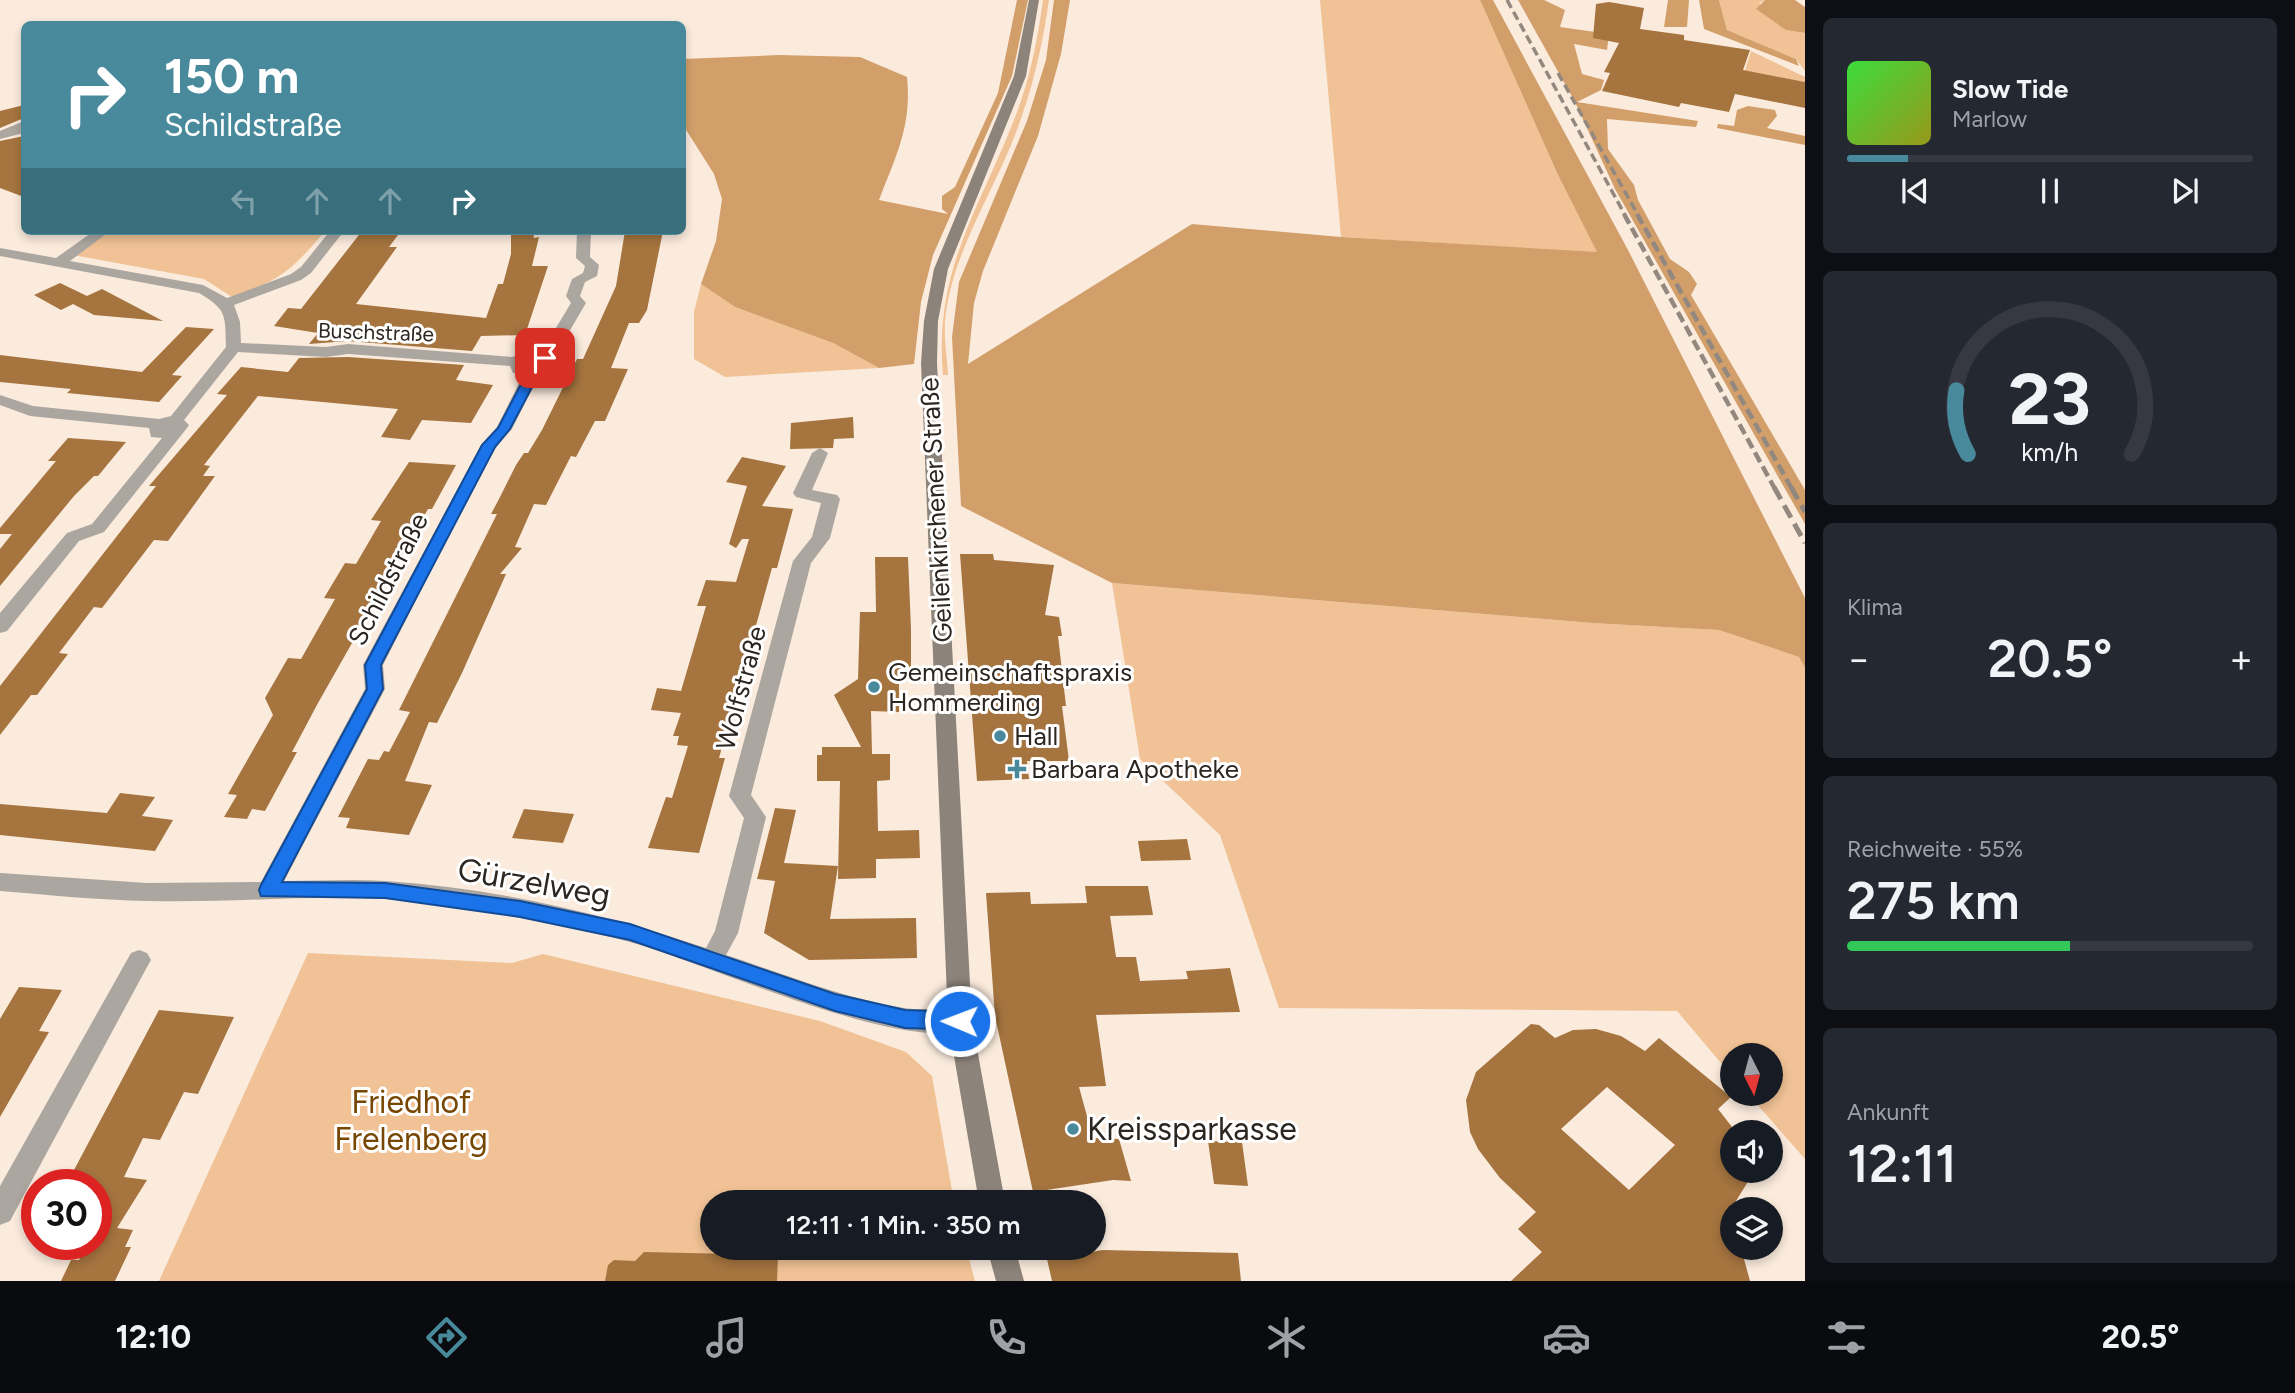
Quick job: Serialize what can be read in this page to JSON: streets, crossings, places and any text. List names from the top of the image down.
{
  "streets": {
    "main road": ["Geilenkirchener Straße"],
    "street": [
      "Buschstraße",
      "Schildstraße",
      "Wolfstraße",
      "Gürzelweg"
    ]
  },
  "crossings": [
    ["Buschstraße", "Schildstraße"],
    ["Geilenkirchener Straße", "Gürzelweg"],
    ["Schildstraße", "Gürzelweg"],
    ["Wolfstraße", "Gürzelweg"]
  ],
  "parks": ["Friedhof Frelenberg"],
  "places": {
    "other": ["Gemeinschaftspraxis Hommerding", "Hall", "Kreissparkasse"],
    "health": ["Barbara Apotheke"]
  },
  "north": "bottom",
  "page": {
    "turn": ["150 m", "Schildstraße"],
    "song": ["Slow Tide", "Marlow"],
    "tile": [
      "Klima",
      ["Reichweite · 55%", "275 km"],
      ["Ankunft", "12:11"]
    ],
    "heat": ["−", "20.5°", "+"],
    "limit": "30",
    "trip": "12:11 · 1 Min. · 350 m",
    "tabs": ["12:10", "20.5°"],
    "gauge": ["23", "km/h"]
  }
}
